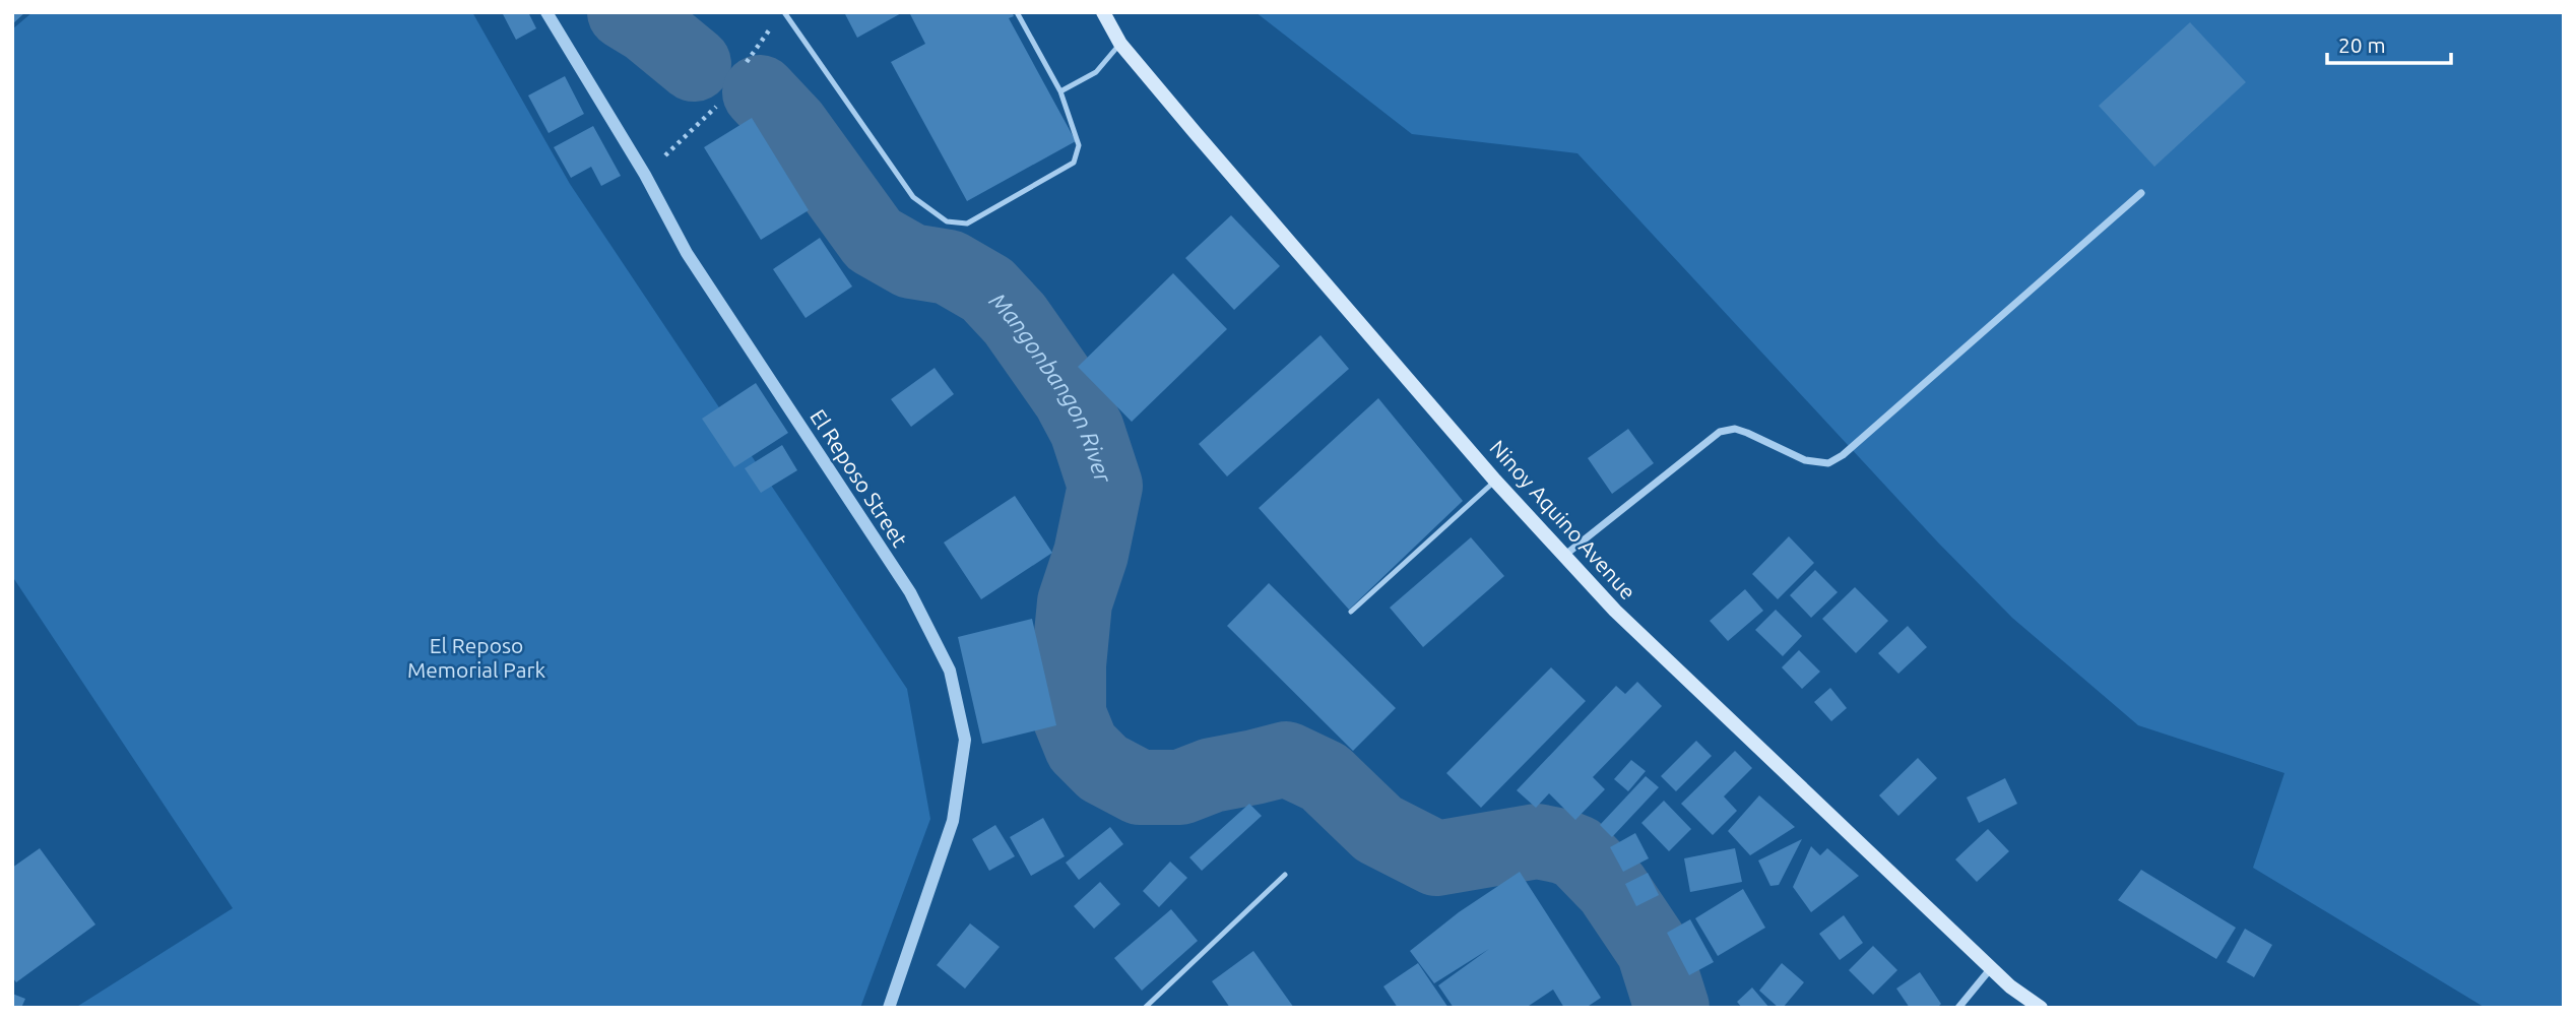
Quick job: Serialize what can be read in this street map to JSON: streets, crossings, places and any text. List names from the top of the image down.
{
  "streets": {
    "main road": ["Ninoy Aquino Avenue"],
    "street": ["El Reposo Street"]
  },
  "water": ["Mangonbangon River"],
  "parks": ["El Reposo Memorial Park"],
  "scale_bar": "20 m"
}
